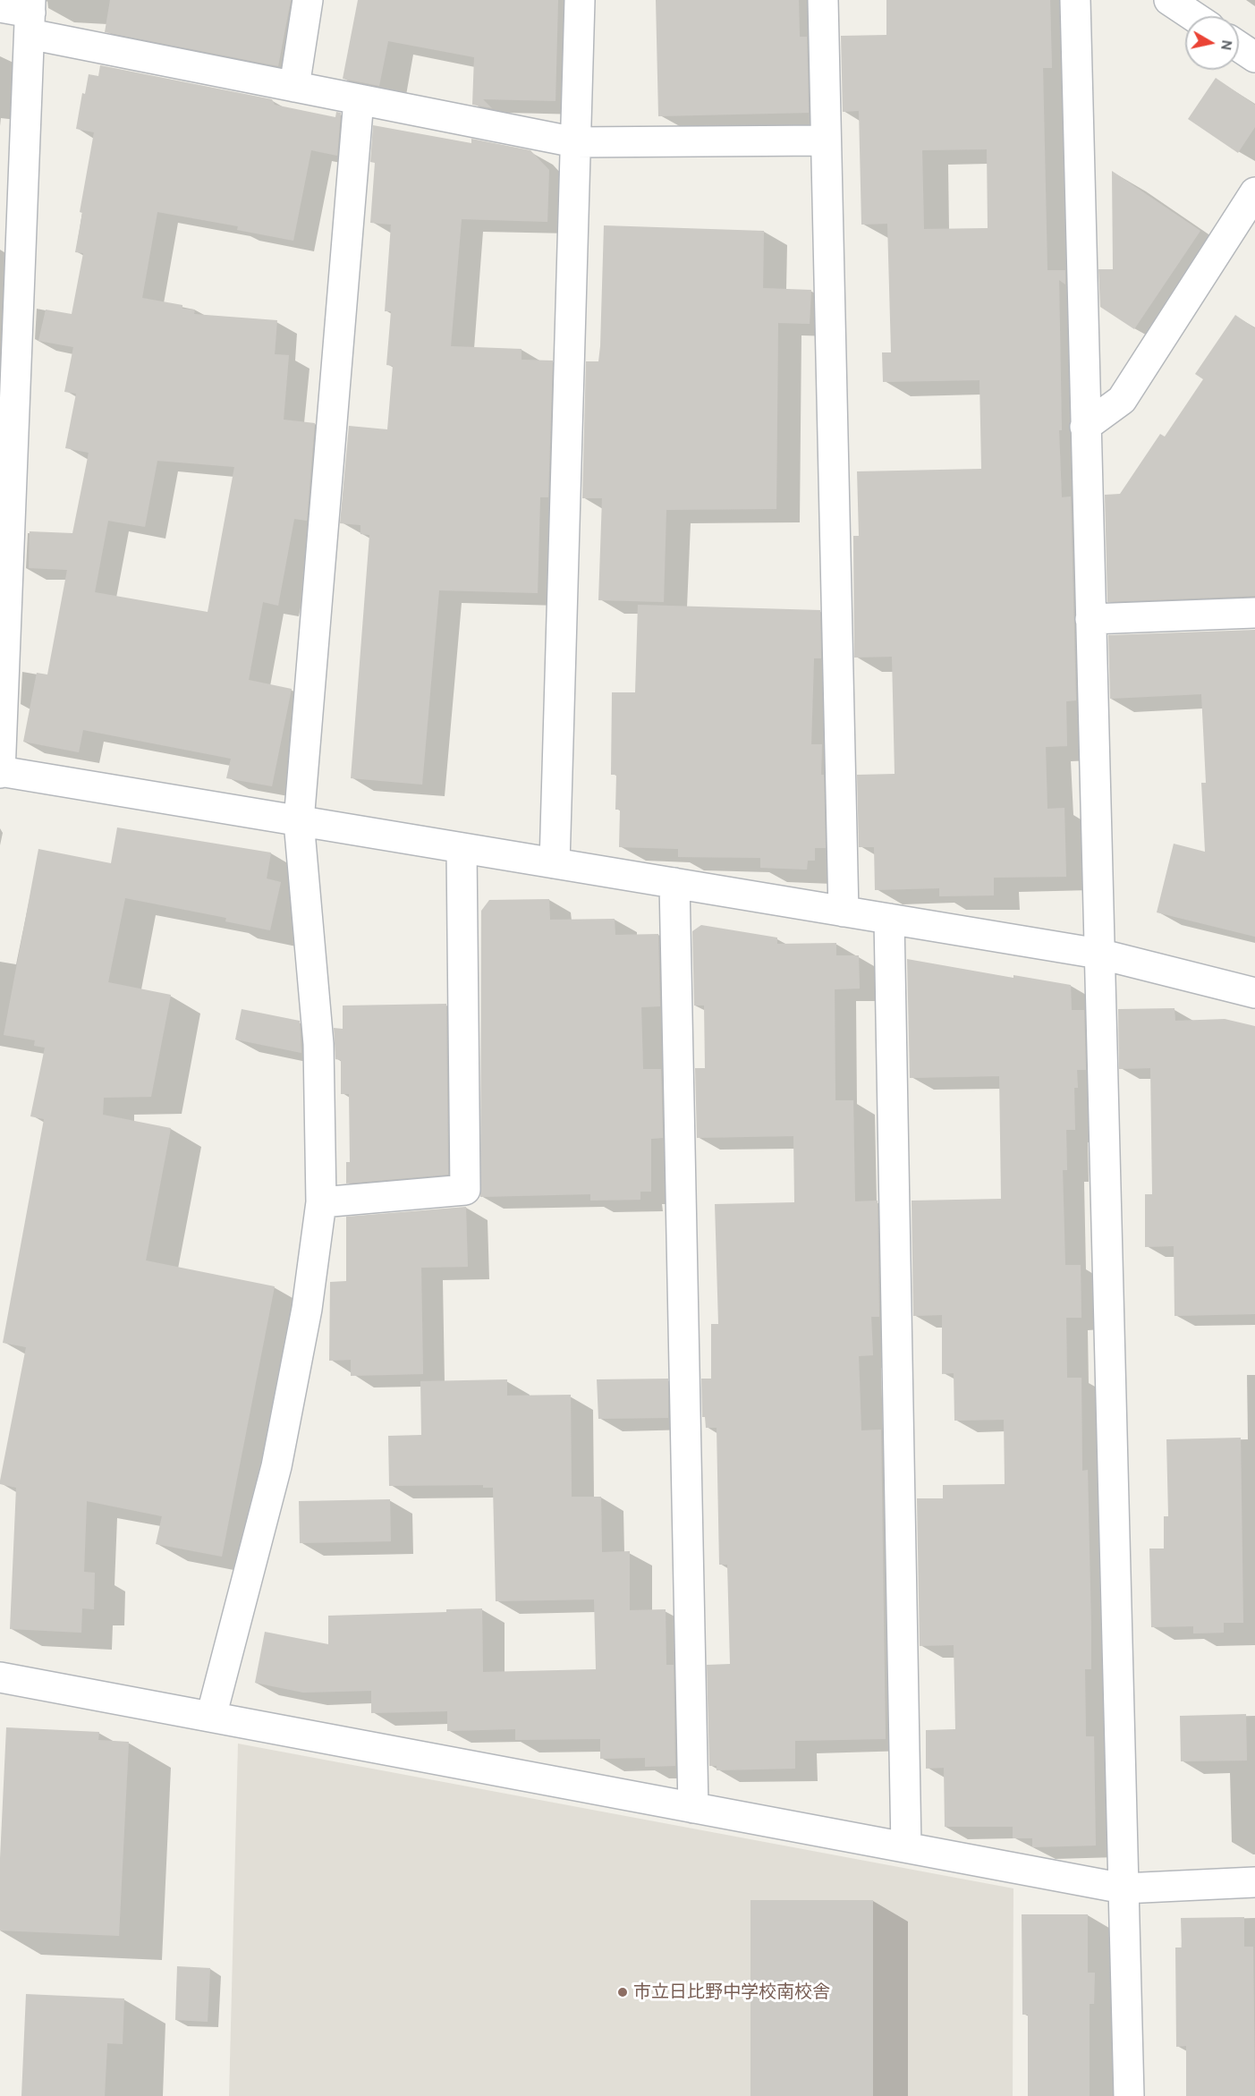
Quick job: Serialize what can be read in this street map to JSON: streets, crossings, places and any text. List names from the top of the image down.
{
  "places": ["市立日比野中学校南校舎"],
  "north": "right"
}
